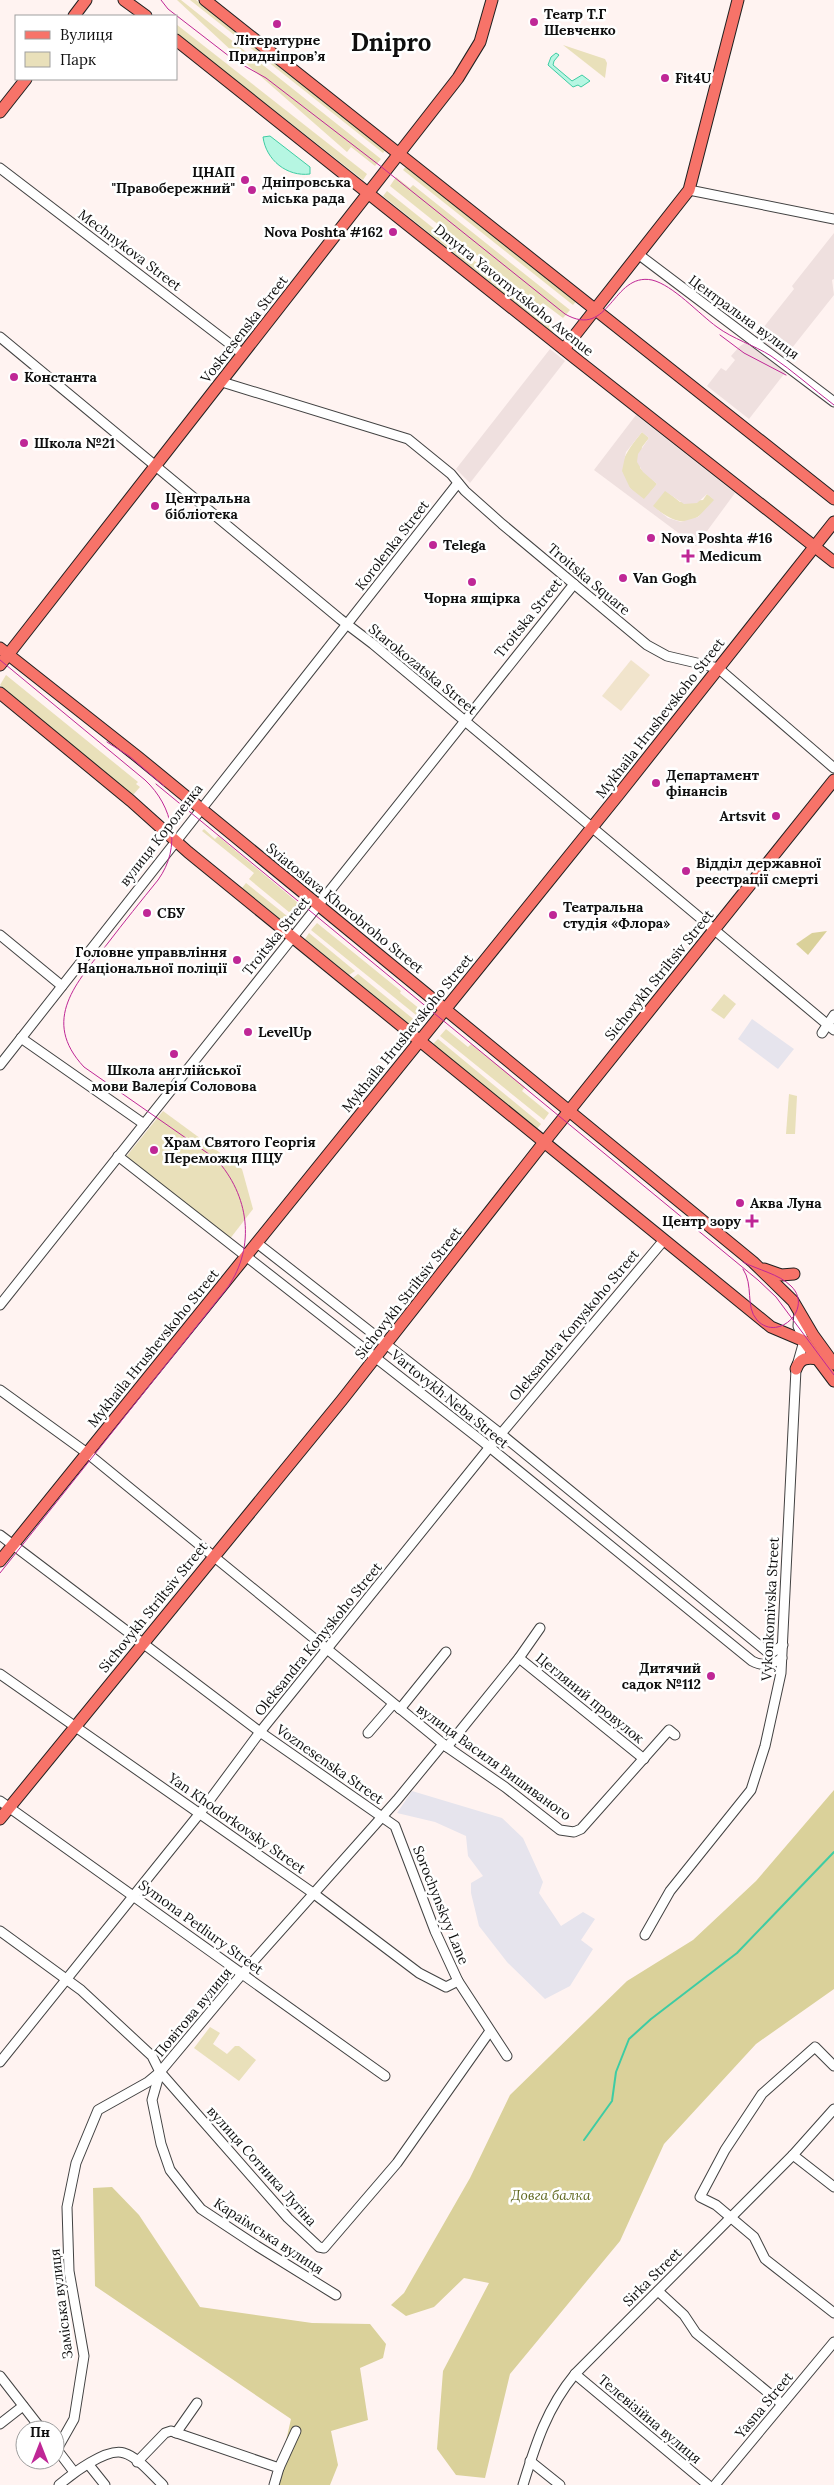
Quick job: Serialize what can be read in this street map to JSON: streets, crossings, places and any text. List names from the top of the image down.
{
  "streets": {
    "main road": [
      "Dmytra Yavornytskoho Avenue",
      "Voskresenska Street",
      "Mykhaila Hrushevskoho Street",
      "Sviatoslava Khorobroho Street",
      "Sichovykh Striltsiv Street"
    ],
    "street": [
      "Mechnykova Street",
      "Центральна вулиця",
      "Korolenka Street",
      "Troitska Square",
      "Troitska Street",
      "Starokozatska Street",
      "вулиця Короленка",
      "Oleksandra Konyskoho Street",
      "Vartovykh Neba Street",
      "Vykonkomivska Street",
      "Цегляний провулок",
      "вулиця Василя Вишиваного",
      "Voznesenska Street",
      "Yan Khodorkovsky Street",
      "Sorochynskyy Lane",
      "Symona Petliury Street",
      "Повітова вулиця",
      "вулиця Сотника Лугіна",
      "Караїмська вулиця",
      "Sirka Street",
      "Заміська вулиця",
      "Yasna Street",
      "Телевізійна вулиця"
    ]
  },
  "crossings": [
    ["Mechnykova Street", "Voskresenska Street"],
    ["Dmytra Yavornytskoho Avenue", "Voskresenska Street"],
    ["Dmytra Yavornytskoho Avenue", "Mykhaila Hrushevskoho Street"],
    ["Voskresenska Street", "Troitska Square"],
    ["Voskresenska Street", "Starokozatska Street"],
    ["Voskresenska Street", "Sviatoslava Khorobroho Street"],
    ["Korolenka Street", "Troitska Square"],
    ["Korolenka Street", "Starokozatska Street"],
    ["Korolenka Street", "вулиця Короленка"],
    ["Troitska Square", "Troitska Street"],
    ["Troitska Square", "Mykhaila Hrushevskoho Street"],
    ["Troitska Street", "Starokozatska Street"],
    ["Troitska Street", "Sviatoslava Khorobroho Street"],
    ["Troitska Street", "Vartovykh Neba Street"],
    ["Starokozatska Street", "Mykhaila Hrushevskoho Street"],
    ["Starokozatska Street", "вулиця Короленка"],
    ["Starokozatska Street", "Sichovykh Striltsiv Street"],
    ["Mykhaila Hrushevskoho Street", "Sviatoslava Khorobroho Street"],
    ["Mykhaila Hrushevskoho Street", "Vartovykh Neba Street"],
    ["Mykhaila Hrushevskoho Street", "вулиця Василя Вишиваного"],
    ["Mykhaila Hrushevskoho Street", "Voznesenska Street"],
    ["вулиця Короленка", "Sviatoslava Khorobroho Street"],
    ["Sviatoslava Khorobroho Street", "Sichovykh Striltsiv Street"],
    ["Sviatoslava Khorobroho Street", "Vykonkomivska Street"],
    ["Sichovykh Striltsiv Street", "Vartovykh Neba Street"],
    ["Sichovykh Striltsiv Street", "вулиця Василя Вишиваного"],
    ["Sichovykh Striltsiv Street", "Voznesenska Street"],
    ["Sichovykh Striltsiv Street", "Yan Khodorkovsky Street"],
    ["Sichovykh Striltsiv Street", "Symona Petliury Street"],
    ["Oleksandra Konyskoho Street", "Vartovykh Neba Street"],
    ["Oleksandra Konyskoho Street", "вулиця Василя Вишиваного"],
    ["Oleksandra Konyskoho Street", "Voznesenska Street"],
    ["Oleksandra Konyskoho Street", "Yan Khodorkovsky Street"],
    ["Oleksandra Konyskoho Street", "Symona Petliury Street"],
    ["Цегляний провулок", "вулиця Василя Вишиваного"],
    ["Цегляний провулок", "Повітова вулиця"],
    ["вулиця Василя Вишиваного", "Повітова вулиця"],
    ["Voznesenska Street", "Sorochynskyy Lane"],
    ["Voznesenska Street", "Повітова вулиця"],
    ["Yan Khodorkovsky Street", "Sorochynskyy Lane"],
    ["Yan Khodorkovsky Street", "Повітова вулиця"],
    ["Sorochynskyy Lane", "Повітова вулиця"],
    ["Sorochynskyy Lane", "вулиця Сотника Лугіна"],
    ["Symona Petliury Street", "Повітова вулиця"],
    ["Повітова вулиця", "вулиця Сотника Лугіна"],
    ["Повітова вулиця", "Караїмська вулиця"],
    ["Повітова вулиця", "Заміська вулиця"],
    ["вулиця Сотника Лугіна", "Караїмська вулиця"],
    ["вулиця Сотника Лугіна", "Заміська вулиця"],
    ["Караїмська вулиця", "Заміська вулиця"],
    ["Sirka Street", "Телевізійна вулиця"]
  ],
  "districts": ["Dnipro"],
  "parks": ["Довга балка"],
  "places": {
    "other": [
      "Театр Т.Г Шевченко",
      "Літературне Придніпров’я",
      "Fit4U",
      "ЦНАП \"Правобережний\"",
      "Дніпровська міська рада",
      "Nova Poshta #162",
      "Константа",
      "Школа №21",
      "Центральна бібліотека",
      "Nova Poshta #16",
      "Telega",
      "Van Gogh",
      "Чорна ящірка",
      "Департамент фінансів",
      "Artsvit",
      "Відділ державної реєстрації смерті",
      "СБУ",
      "Театральна студія «Флора»",
      "Головне управвління Національної поліції",
      "LevelUp",
      "Школа англійської мови Валерія Соловова",
      "Храм Святого Георгія Переможця ПЦУ",
      "Аква Луна",
      "Дитячий садок №112"
    ],
    "health": ["Medicum", "Центр зору"]
  },
  "legend": ["Вулиця", "Парк"],
  "north": "top"
}
